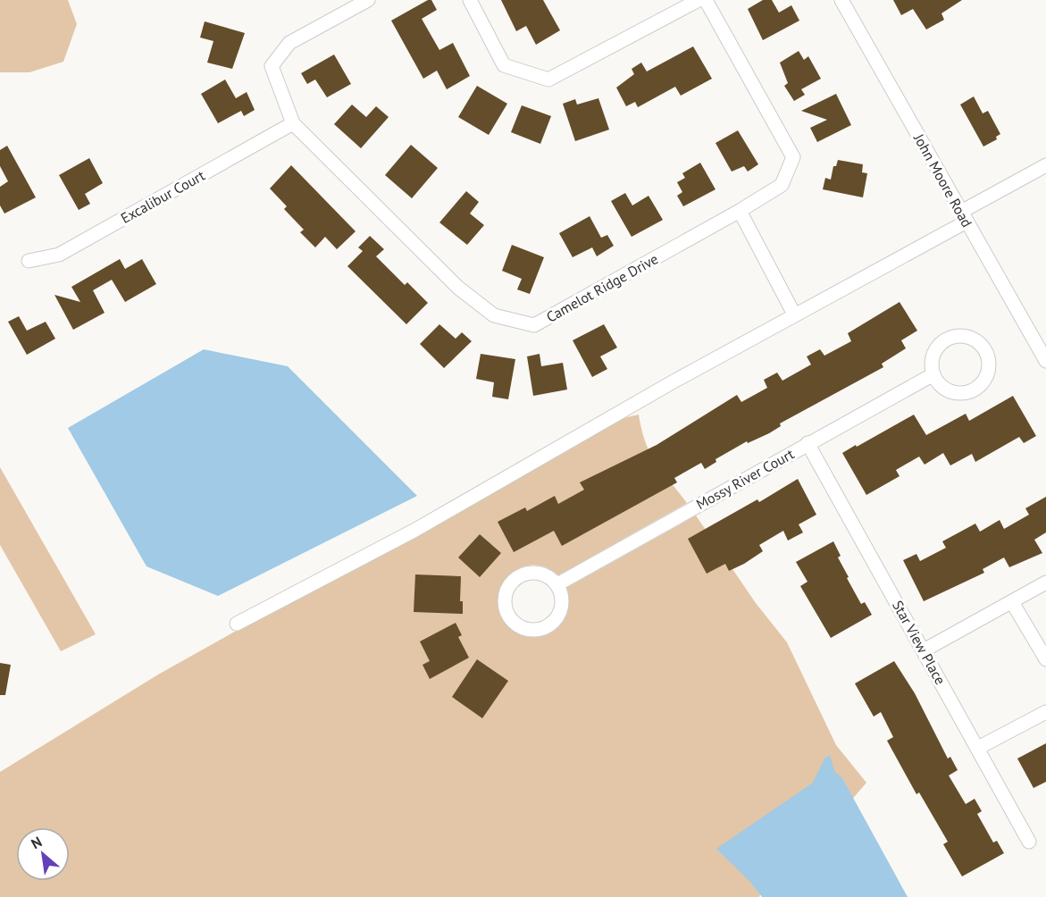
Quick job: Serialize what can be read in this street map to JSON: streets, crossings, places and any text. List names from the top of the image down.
{
  "streets": {
    "street": [
      "John Moore Road",
      "Excalibur Court",
      "Camelot Ridge Drive",
      "Mossy River Court",
      "Star View Place"
    ]
  },
  "crossings": [
    ["Excalibur Court", "Camelot Ridge Drive"],
    ["Mossy River Court", "Star View Place"]
  ],
  "north": "top left"
}
